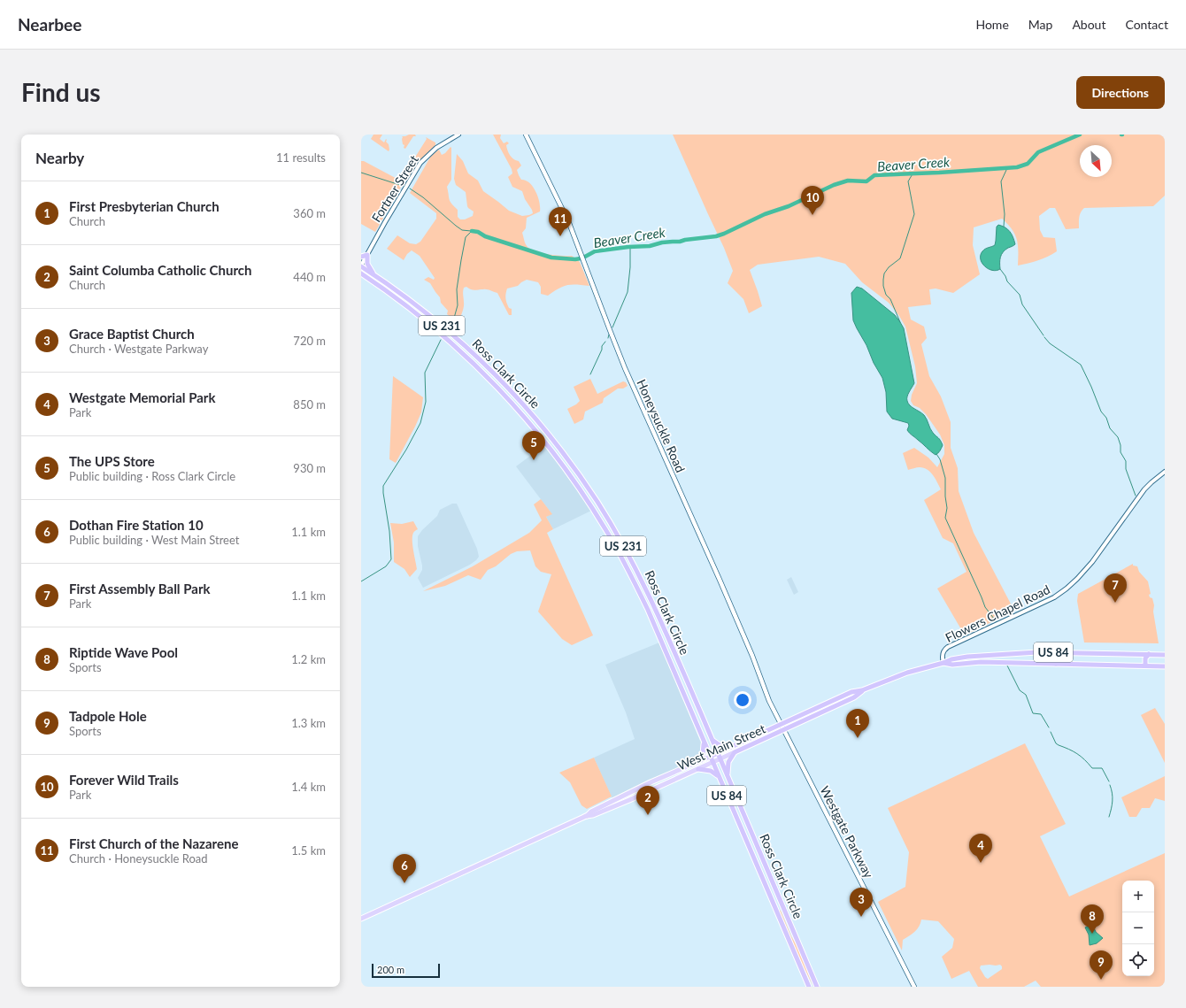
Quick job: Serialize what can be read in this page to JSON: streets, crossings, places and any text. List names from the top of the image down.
{
  "streets": {
    "highway": [
      "US 231",
      "Ross Clark Circle",
      "US 84",
      "West Main Street"
    ],
    "main road": ["Honeysuckle Road", "Westgate Parkway"],
    "street": ["Fortner Street", "Flowers Chapel Road"]
  },
  "crossings": [
    ["Fortner Street", "Ross Clark Circle"],
    ["Ross Clark Circle", "US 84"],
    ["Ross Clark Circle", "West Main Street"],
    ["Honeysuckle Road", "West Main Street"],
    ["Honeysuckle Road", "Westgate Parkway"],
    ["Flowers Chapel Road", "West Main Street"],
    ["US 84", "West Main Street"],
    ["West Main Street", "Westgate Parkway"]
  ],
  "water": ["Beaver Creek"],
  "scale_bar": "200 m",
  "north": "bottom right",
  "page": {
    "header": "Nearbee",
    "nav": [
      "Home",
      "Map",
      "About",
      "Contact"
    ],
    "buttons": "Directions",
    "title": "Find us",
    "heading": ["Nearby", "11 results"],
    "list": [
      {
        "mark": "1",
        "name": "First Presbyterian Church",
        "note": "Church",
        "value": "360 m"
      },
      {
        "mark": "2",
        "name": "Saint Columba Catholic Church",
        "note": "Church",
        "value": "440 m"
      },
      {
        "mark": "3",
        "name": "Grace Baptist Church",
        "note": "Church · Westgate Parkway",
        "value": "720 m"
      },
      {
        "mark": "4",
        "name": "Westgate Memorial Park",
        "note": "Park",
        "value": "850 m"
      },
      {
        "mark": "5",
        "name": "The UPS Store",
        "note": "Public building · Ross Clark Circle",
        "value": "930 m"
      },
      {
        "mark": "6",
        "name": "Dothan Fire Station 10",
        "note": "Public building · West Main Street",
        "value": "1.1 km"
      },
      {
        "mark": "7",
        "name": "First Assembly Ball Park",
        "note": "Park",
        "value": "1.1 km"
      },
      {
        "mark": "8",
        "name": "Riptide Wave Pool",
        "note": "Sports",
        "value": "1.2 km"
      },
      {
        "mark": "9",
        "name": "Tadpole Hole",
        "note": "Sports",
        "value": "1.3 km"
      },
      {
        "mark": "10",
        "name": "Forever Wild Trails",
        "note": "Park",
        "value": "1.4 km"
      },
      {
        "mark": "11",
        "name": "First Church of the Nazarene",
        "note": "Church · Honeysuckle Road",
        "value": "1.5 km"
      }
    ],
    "pins": [
      "10",
      "11",
      "5",
      "7",
      "1",
      "2",
      "4",
      "6",
      "3",
      "8",
      "9"
    ],
    "map_buttons": ["+", "−"],
    "scale": "200 m"
  }
}
